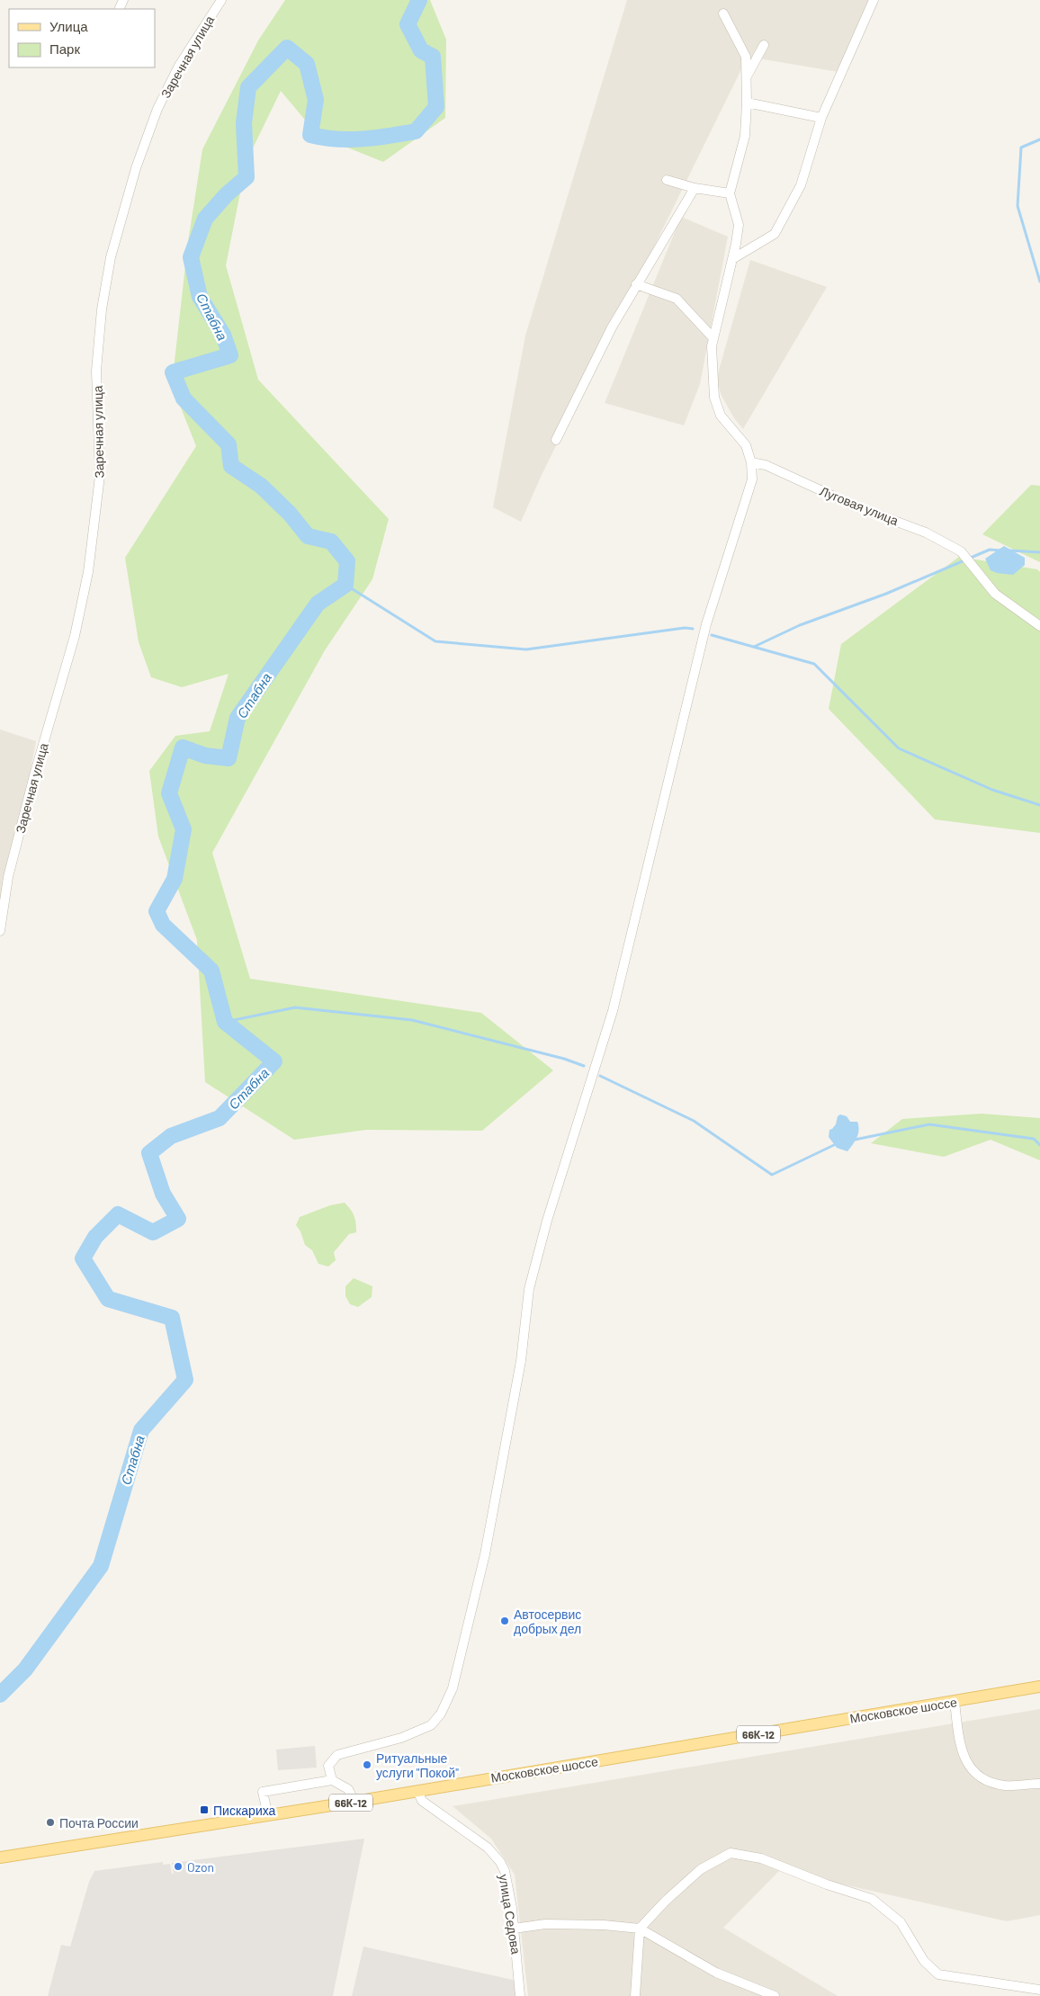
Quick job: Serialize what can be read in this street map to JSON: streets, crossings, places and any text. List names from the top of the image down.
{
  "streets": {
    "main road": ["Московское шоссе", "66К-12"],
    "street": ["Заречная улица", "Луговая улица", "улица Седова"]
  },
  "crossings": [
    ["Московское шоссе", "улица Седова"]
  ],
  "water": ["Стабна"],
  "places": {
    "other": [
      "Автосервис добрых дел",
      "Ритуальные услуги \"Покой\"",
      "Почта России",
      "Ozon"
    ],
    "transit": ["Пискариха"]
  },
  "legend": ["Улица", "Парк"]
}
